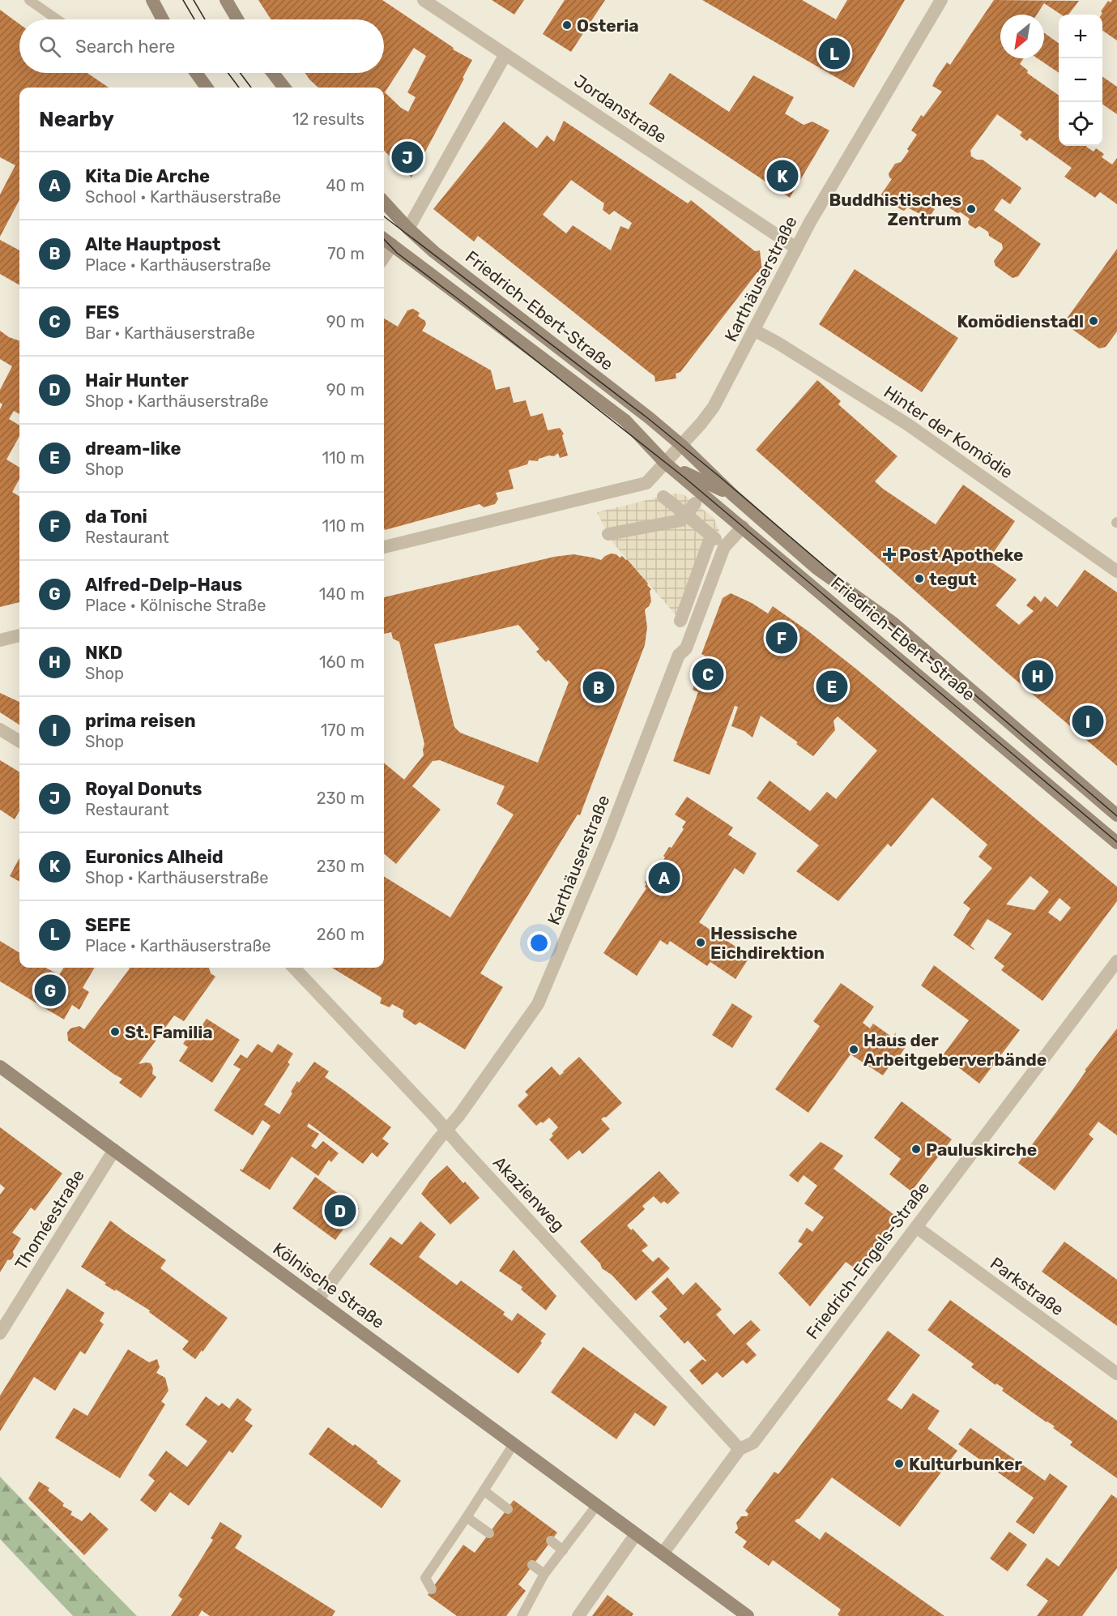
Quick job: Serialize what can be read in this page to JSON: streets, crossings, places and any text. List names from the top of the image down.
{
  "streets": {
    "main road": ["Friedrich-Ebert-Straße", "Kölnische Straße"],
    "street": [
      "Jordanstraße",
      "Karthäuserstraße",
      "Hinter der Komödie",
      "Akazienweg",
      "Thoméestraße",
      "Friedrich-Engels-Straße",
      "Parkstraße"
    ]
  },
  "crossings": [
    ["Jordanstraße", "Karthäuserstraße"],
    ["Karthäuserstraße", "Friedrich-Ebert-Straße"],
    ["Karthäuserstraße", "Hinter der Komödie"],
    ["Karthäuserstraße", "Akazienweg"],
    ["Karthäuserstraße", "Kölnische Straße"],
    ["Akazienweg", "Friedrich-Engels-Straße"],
    ["Thoméestraße", "Kölnische Straße"],
    ["Friedrich-Engels-Straße", "Kölnische Straße"],
    ["Friedrich-Engels-Straße", "Parkstraße"]
  ],
  "places": {
    "other": [
      "Osteria",
      "Buddhistisches Zentrum",
      "Komödienstadl",
      "tegut",
      "Hessische Eichdirektion",
      "St. Familia",
      "Haus der Arbeitgeberverbände",
      "Pauluskirche",
      "Kulturbunker"
    ],
    "health": ["Post Apotheke"]
  },
  "north": "bottom left",
  "page": {
    "map_buttons": ["+", "−"],
    "search": "Search here",
    "pins": [
      "L",
      "J",
      "K",
      "F",
      "C",
      "H",
      "E",
      "B",
      "I",
      "A",
      "G",
      "D"
    ],
    "heading": ["Nearby", "12 results"],
    "list": [
      {
        "mark": "A",
        "name": "Kita Die Arche",
        "note": "School · Karthäuserstraße",
        "value": "40 m"
      },
      {
        "mark": "B",
        "name": "Alte Hauptpost",
        "note": "Place · Karthäuserstraße",
        "value": "70 m"
      },
      {
        "mark": "C",
        "name": "FES",
        "note": "Bar · Karthäuserstraße",
        "value": "90 m"
      },
      {
        "mark": "D",
        "name": "Hair Hunter",
        "note": "Shop · Karthäuserstraße",
        "value": "90 m"
      },
      {
        "mark": "E",
        "name": "dream-like",
        "note": "Shop",
        "value": "110 m"
      },
      {
        "mark": "F",
        "name": "da Toni",
        "note": "Restaurant",
        "value": "110 m"
      },
      {
        "mark": "G",
        "name": "Alfred-Delp-Haus",
        "note": "Place · Kölnische Straße",
        "value": "140 m"
      },
      {
        "mark": "H",
        "name": "NKD",
        "note": "Shop",
        "value": "160 m"
      },
      {
        "mark": "I",
        "name": "prima reisen",
        "note": "Shop",
        "value": "170 m"
      },
      {
        "mark": "J",
        "name": "Royal Donuts",
        "note": "Restaurant",
        "value": "230 m"
      },
      {
        "mark": "K",
        "name": "Euronics Alheid",
        "note": "Shop · Karthäuserstraße",
        "value": "230 m"
      },
      {
        "mark": "L",
        "name": "SEFE",
        "note": "Place · Karthäuserstraße",
        "value": "260 m"
      }
    ]
  }
}
